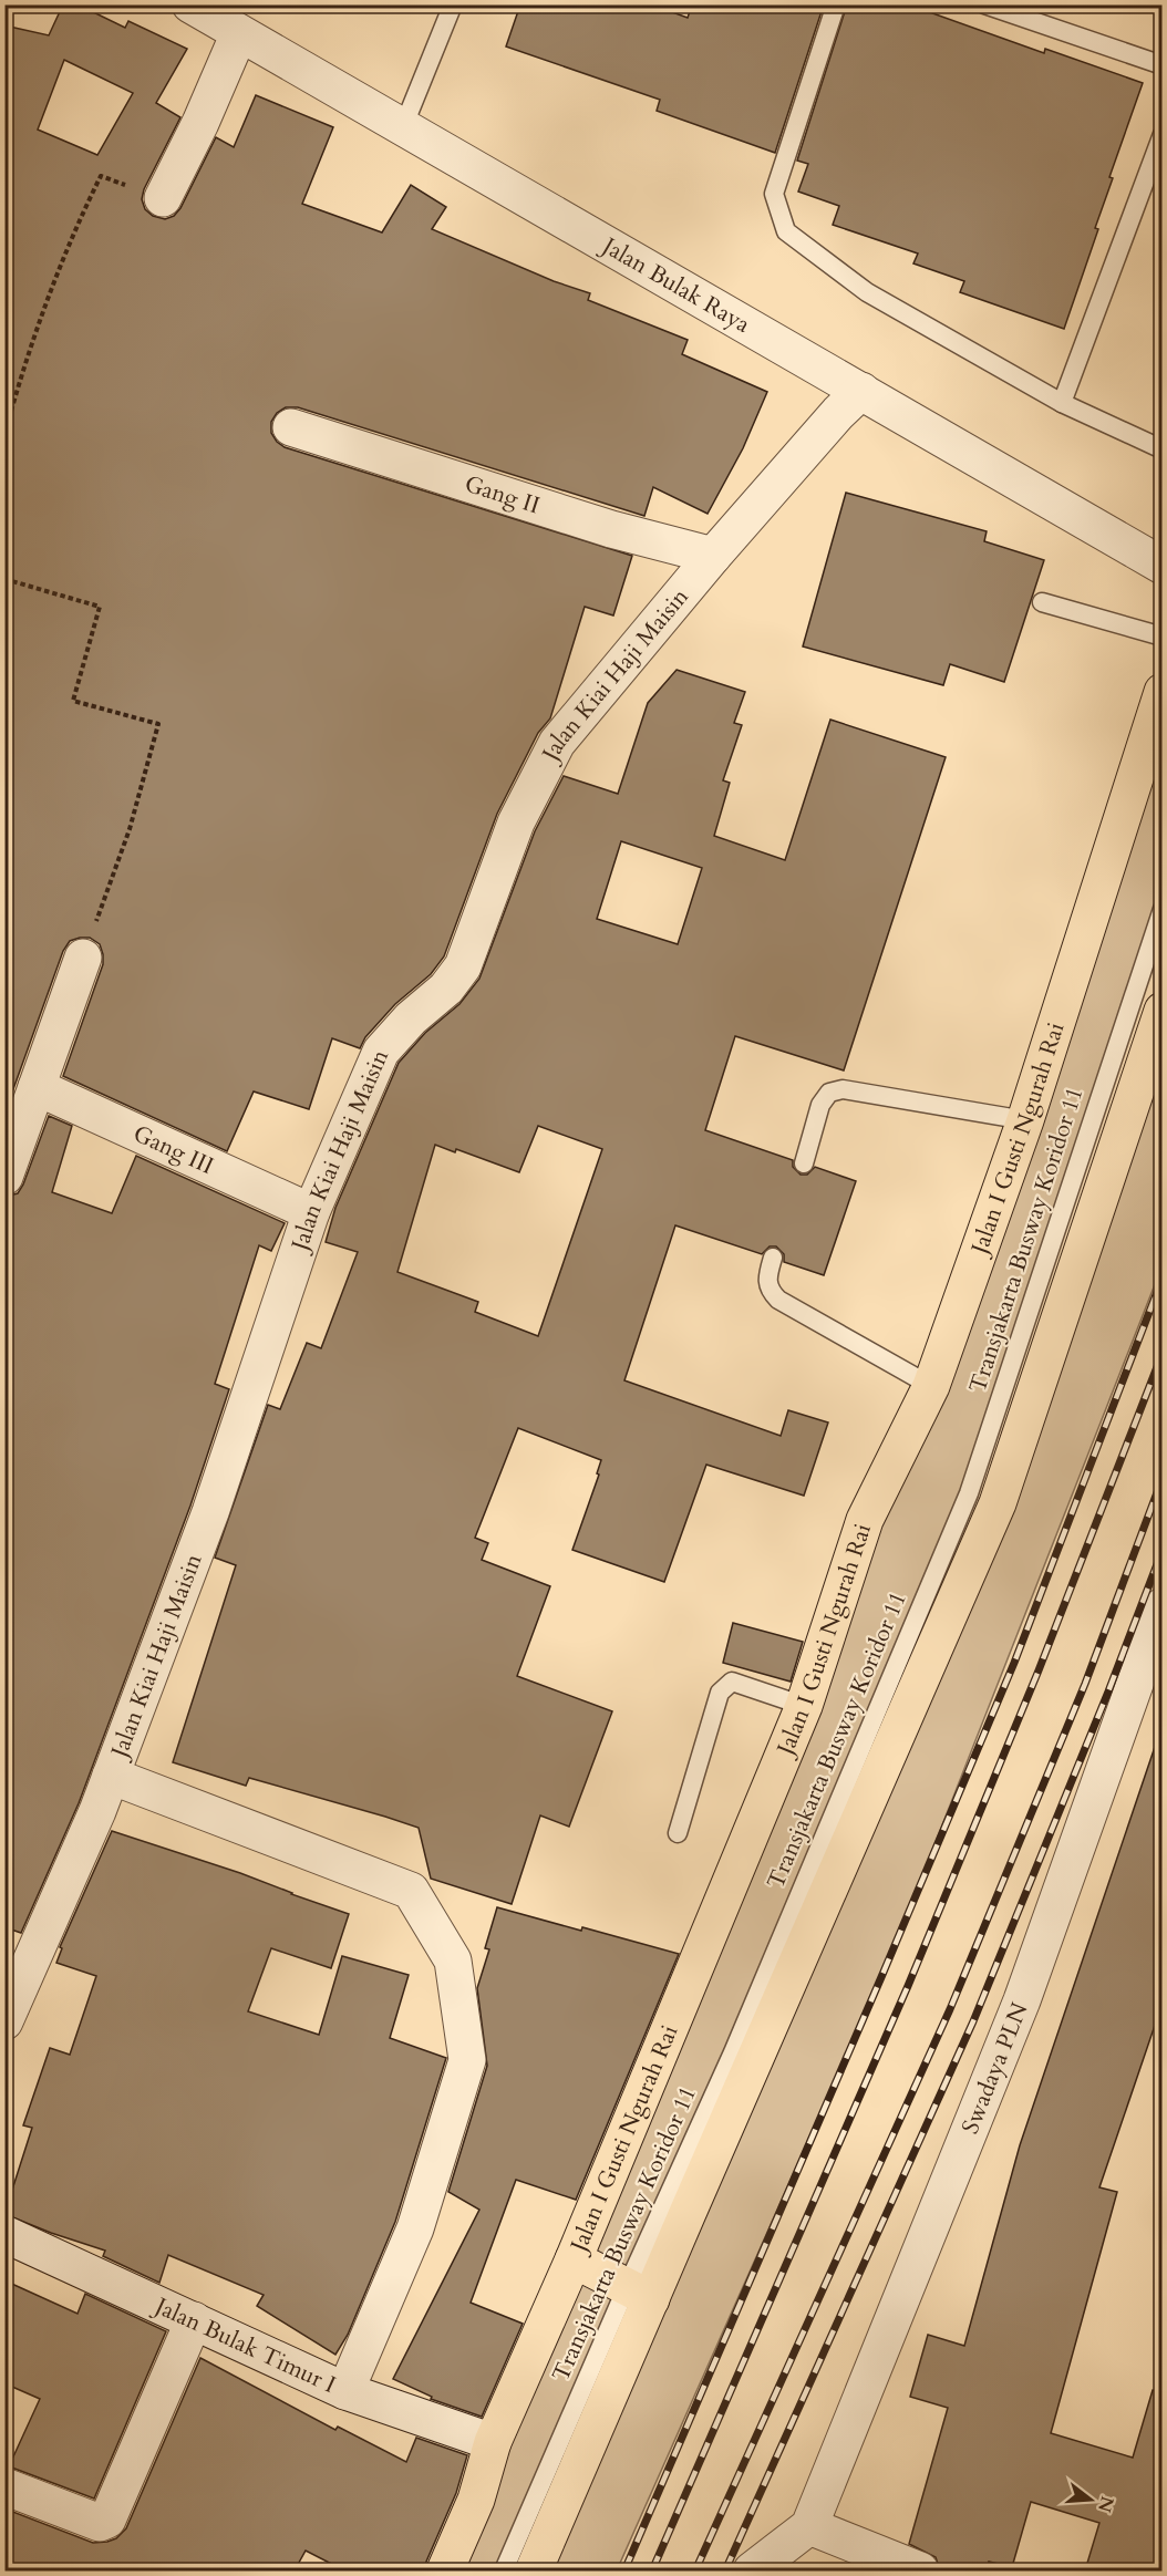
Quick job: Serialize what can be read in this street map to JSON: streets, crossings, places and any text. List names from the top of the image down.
{
  "streets": {
    "main road": ["Jalan I Gusti Ngurah Rai"],
    "street": [
      "Jalan Bulak Raya",
      "Gang II",
      "Jalan Kiai Haji Maisin",
      "Gang III",
      "Swadaya PLN",
      "Jalan Bulak Timur I"
    ],
    "lane": ["Transjakarta Busway Koridor 11"]
  },
  "crossings": [
    ["Jalan Bulak Raya", "Jalan Kiai Haji Maisin"],
    ["Gang II", "Jalan Kiai Haji Maisin"],
    ["Jalan Kiai Haji Maisin", "Gang III"],
    ["Jalan I Gusti Ngurah Rai", "Jalan Bulak Timur I"]
  ],
  "north": "right"
}
